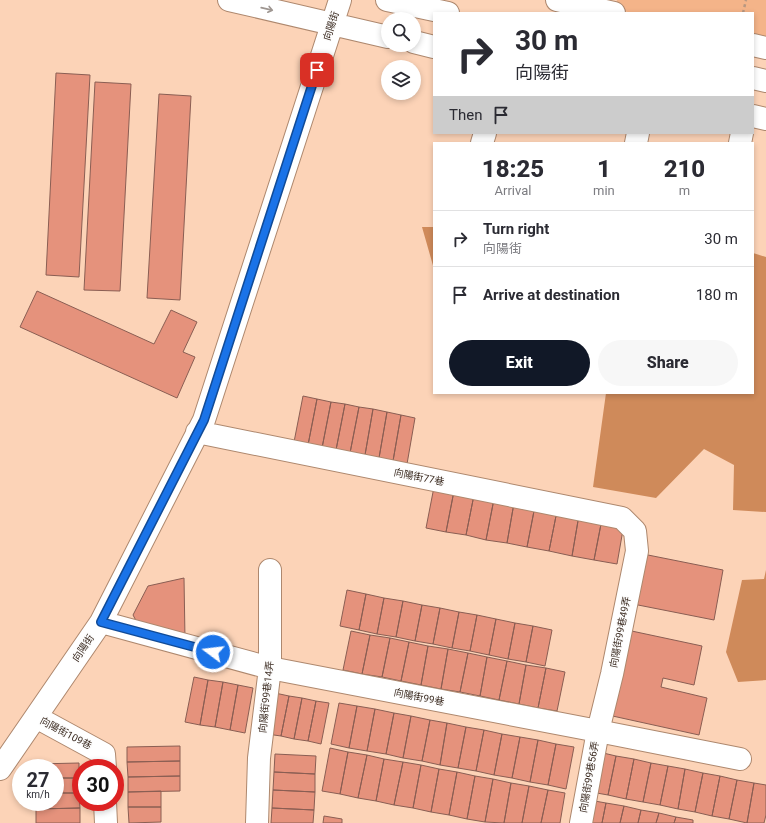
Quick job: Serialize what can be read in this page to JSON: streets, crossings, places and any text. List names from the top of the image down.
{
  "streets": {
    "street": [
      "向陽街",
      "向陽街77巷",
      "向陽街99巷49弄",
      "向陽街99巷14弄",
      "向陽街99巷",
      "向陽街109巷",
      "向陽街99巷56弄"
    ]
  },
  "crossings": [
    ["向陽街", "向陽街77巷"],
    ["向陽街", "向陽街99巷"],
    ["向陽街", "向陽街109巷"],
    ["向陽街77巷", "向陽街99巷49弄"],
    ["向陽街99巷49弄", "向陽街99巷"],
    ["向陽街99巷49弄", "向陽街99巷56弄"],
    ["向陽街99巷14弄", "向陽街99巷"],
    ["向陽街99巷", "向陽街99巷56弄"]
  ],
  "page": {
    "turn": ["30 m", "向陽街"],
    "then": "Then",
    "eta": [
      "18:25",
      "Arrival",
      "1",
      "min",
      "210",
      "m"
    ],
    "list": [
      {
        "name": "Turn right",
        "note": "向陽街",
        "value": "30 m"
      },
      {
        "name": "Arrive at destination",
        "value": "180 m"
      }
    ],
    "buttons": ["Exit", "Share"],
    "speed": "27 km/h",
    "limit": "30"
  }
}
